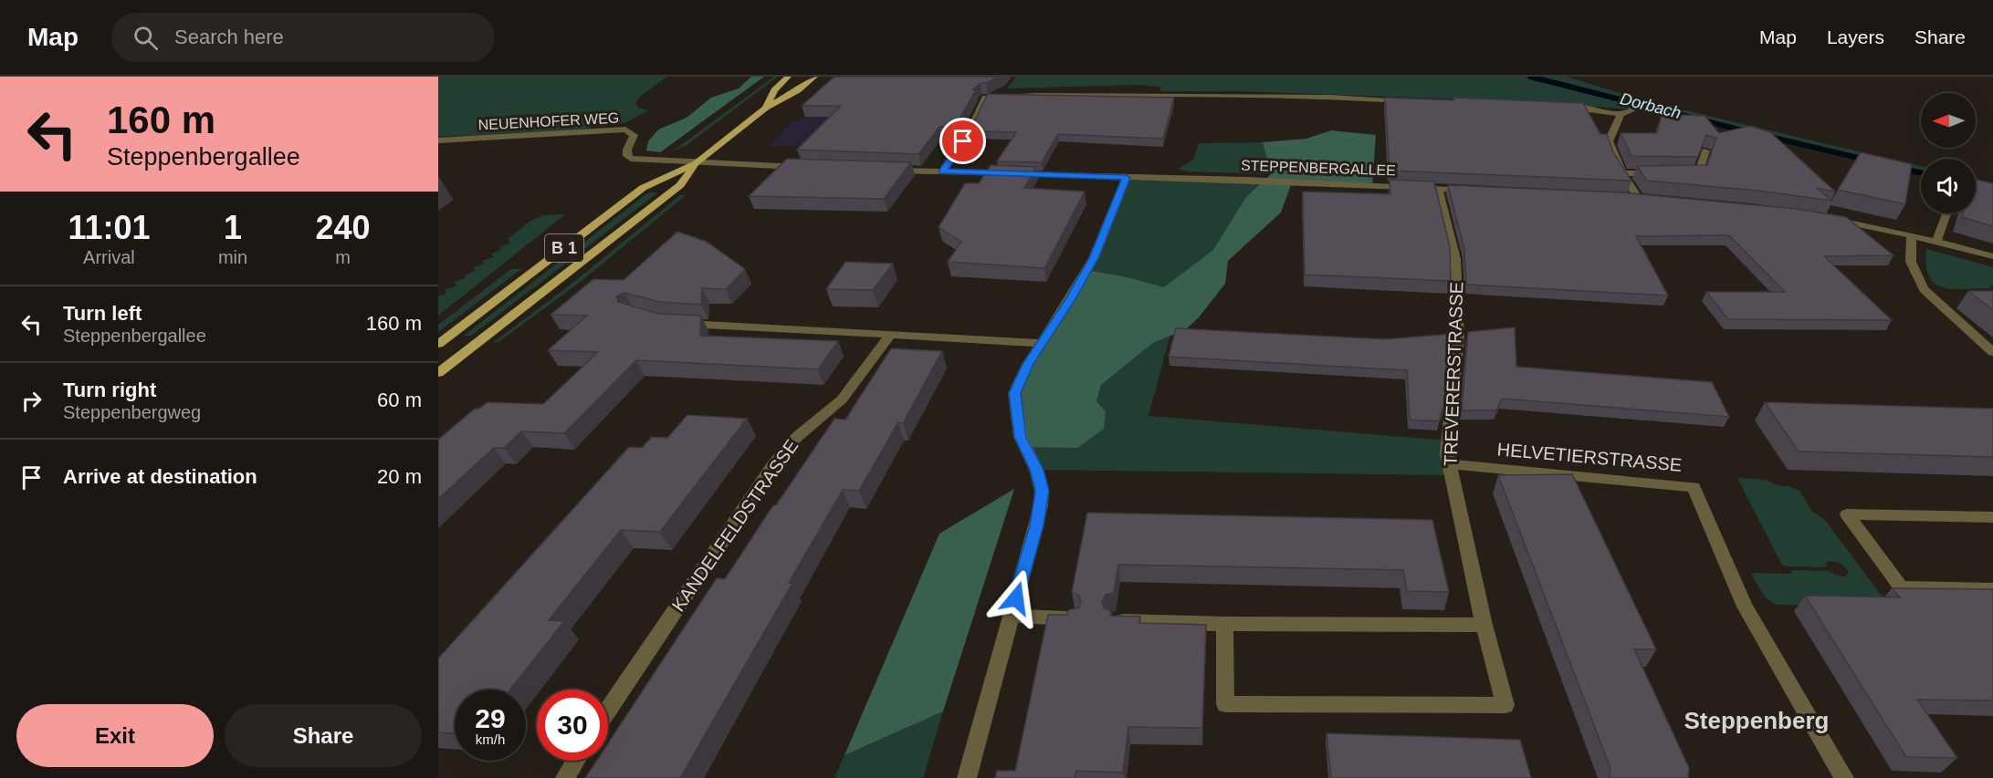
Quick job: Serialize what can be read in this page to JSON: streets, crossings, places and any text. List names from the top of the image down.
{
  "streets": {
    "main road": ["B 1"],
    "street": [
      "NEUENHOFER WEG",
      "STEPPENBERGALLEE",
      "TREVERERSTRASSE",
      "HELVETIERSTRASSE",
      "KANDELFELDSTRASSE"
    ]
  },
  "crossings": [
    ["NEUENHOFER WEG", "B 1"],
    ["STEPPENBERGALLEE", "TREVERERSTRASSE"],
    ["TREVERERSTRASSE", "HELVETIERSTRASSE"]
  ],
  "districts": ["Steppenberg"],
  "water": ["Dorbach"],
  "north": "left",
  "page": {
    "header": "Map",
    "search": "Search here",
    "nav": ["Map", "Layers", "Share"],
    "turn": ["160 m", "Steppenbergallee"],
    "eta": [
      "11:01",
      "Arrival",
      "1",
      "min",
      "240",
      "m"
    ],
    "list": [
      {
        "name": "Turn left",
        "note": "Steppenbergallee",
        "value": "160 m"
      },
      {
        "name": "Turn right",
        "note": "Steppenbergweg",
        "value": "60 m"
      },
      {
        "name": "Arrive at destination",
        "value": "20 m"
      }
    ],
    "speed": "29 km/h",
    "limit": "30",
    "buttons": ["Exit", "Share"]
  }
}
